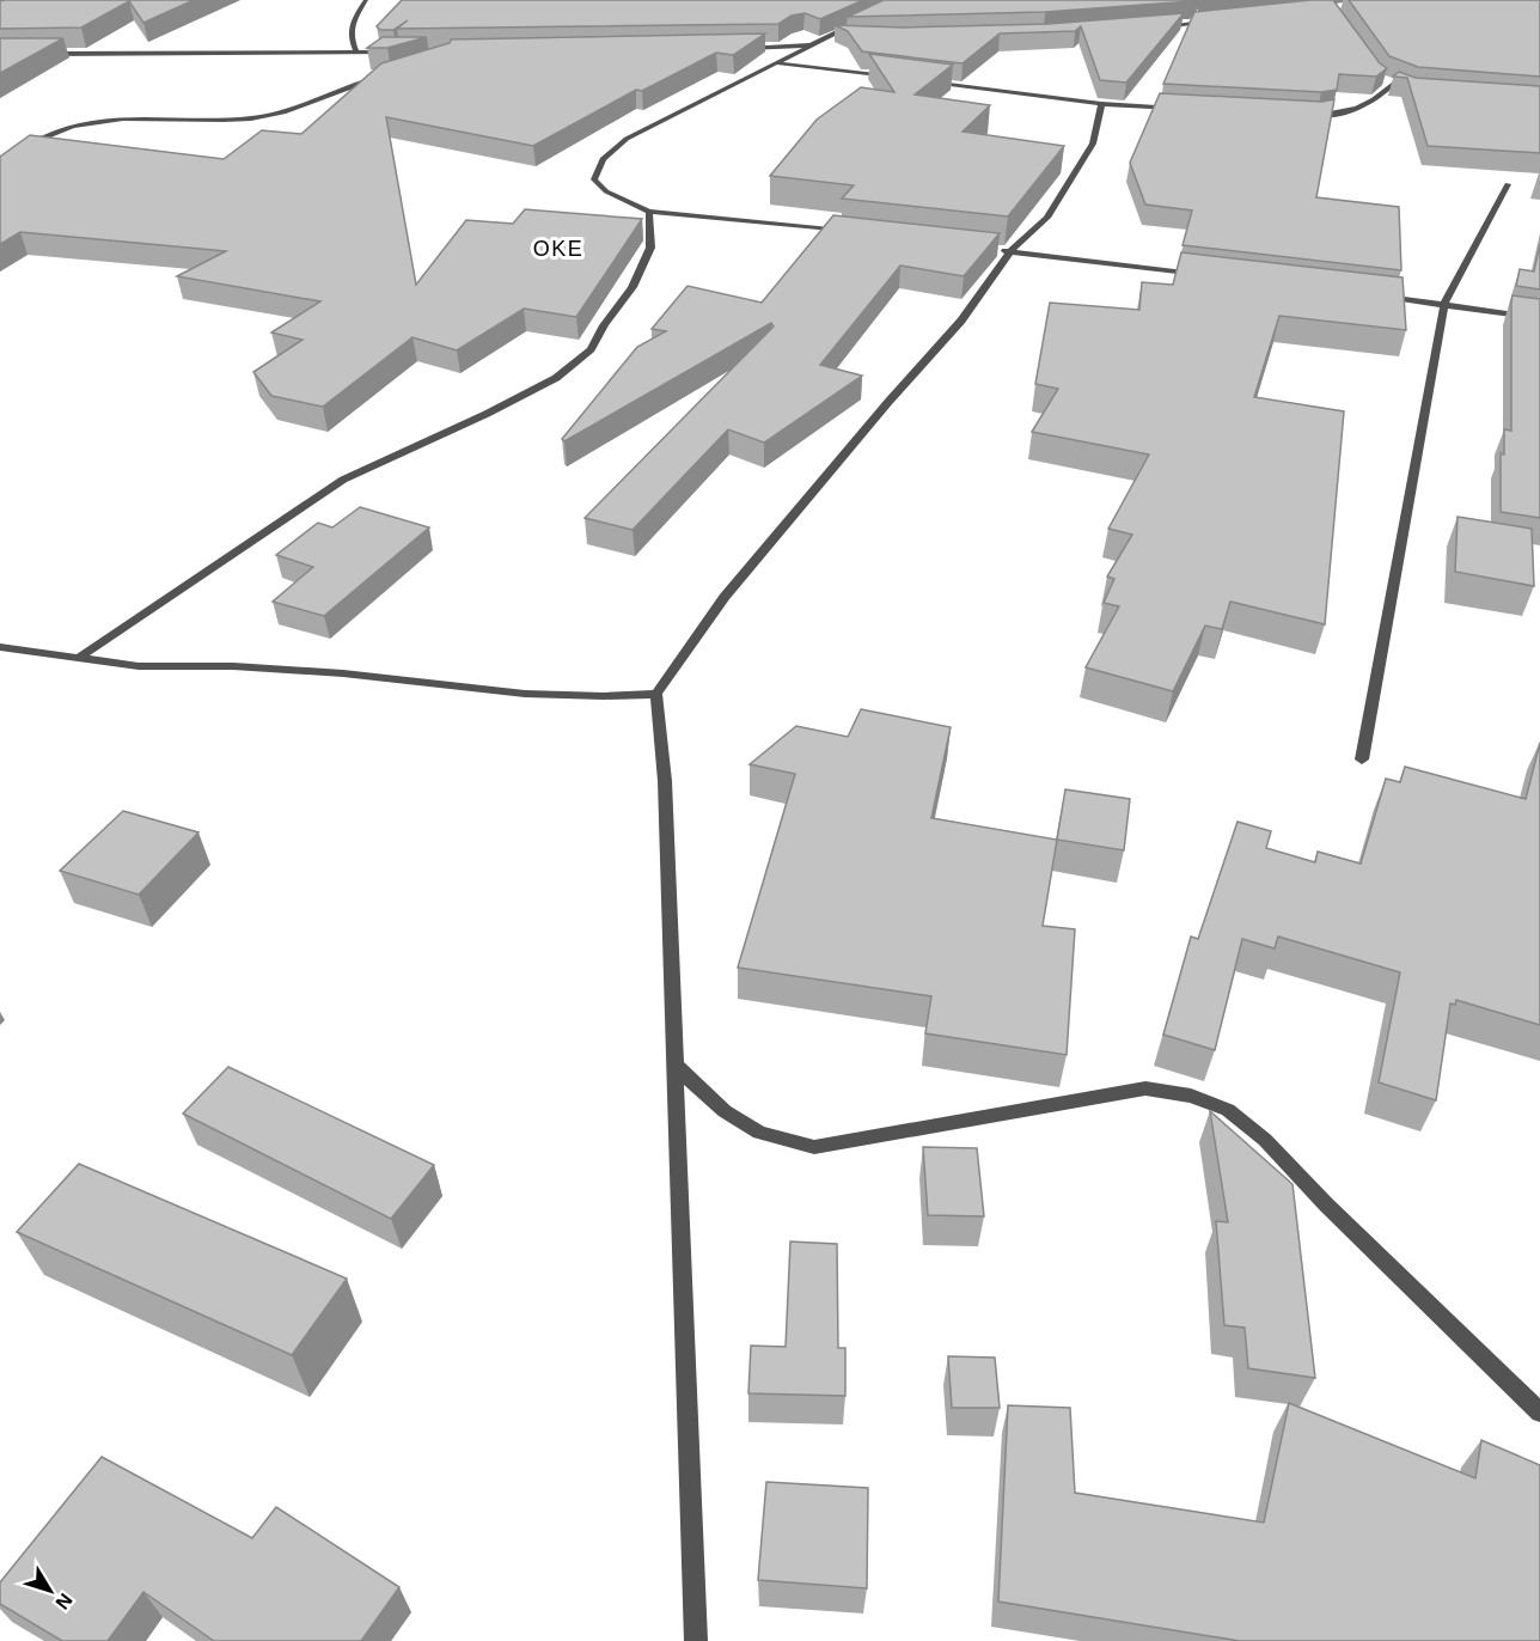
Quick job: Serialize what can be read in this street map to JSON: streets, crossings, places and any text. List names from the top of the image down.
{
  "districts": ["OKE"],
  "north": "bottom right"
}
